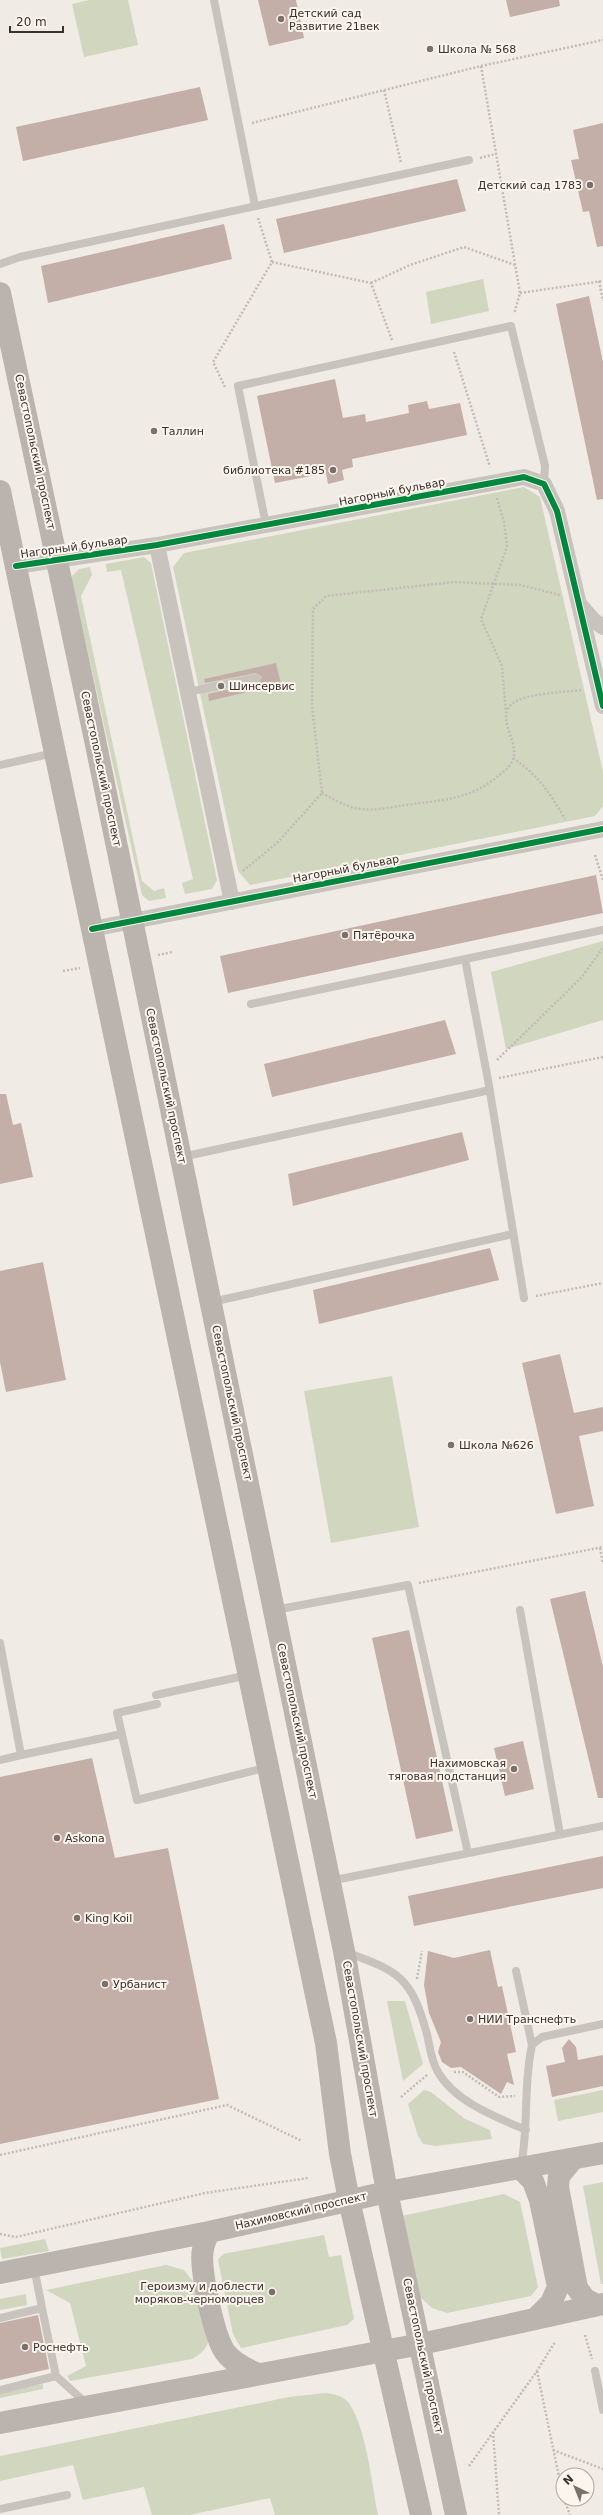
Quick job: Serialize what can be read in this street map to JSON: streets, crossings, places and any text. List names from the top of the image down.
{
  "streets": {
    "main road": ["Севастопольский проспект", "Нахимовский проспект"],
    "street": ["Нагорный бульвар"]
  },
  "crossings": [
    ["Севастопольский проспект", "Нагорный бульвар"],
    ["Севастопольский проспект", "Нахимовский проспект"]
  ],
  "places": [
    "Детский сад Развитие 21век",
    "Школа № 568",
    "Детский сад 1783",
    "Таллин",
    "библиотека #185",
    "Шинсервис",
    "Пятёрочка",
    "Школа №626",
    "Нахимовская тяговая подстанция",
    "Askona",
    "King Koil",
    "Урбанист",
    "НИИ Транснефть",
    "Героизму и доблести моряков-черноморцев",
    "Роснефть"
  ],
  "scale_bar": "20 m",
  "north": "top left"
}
